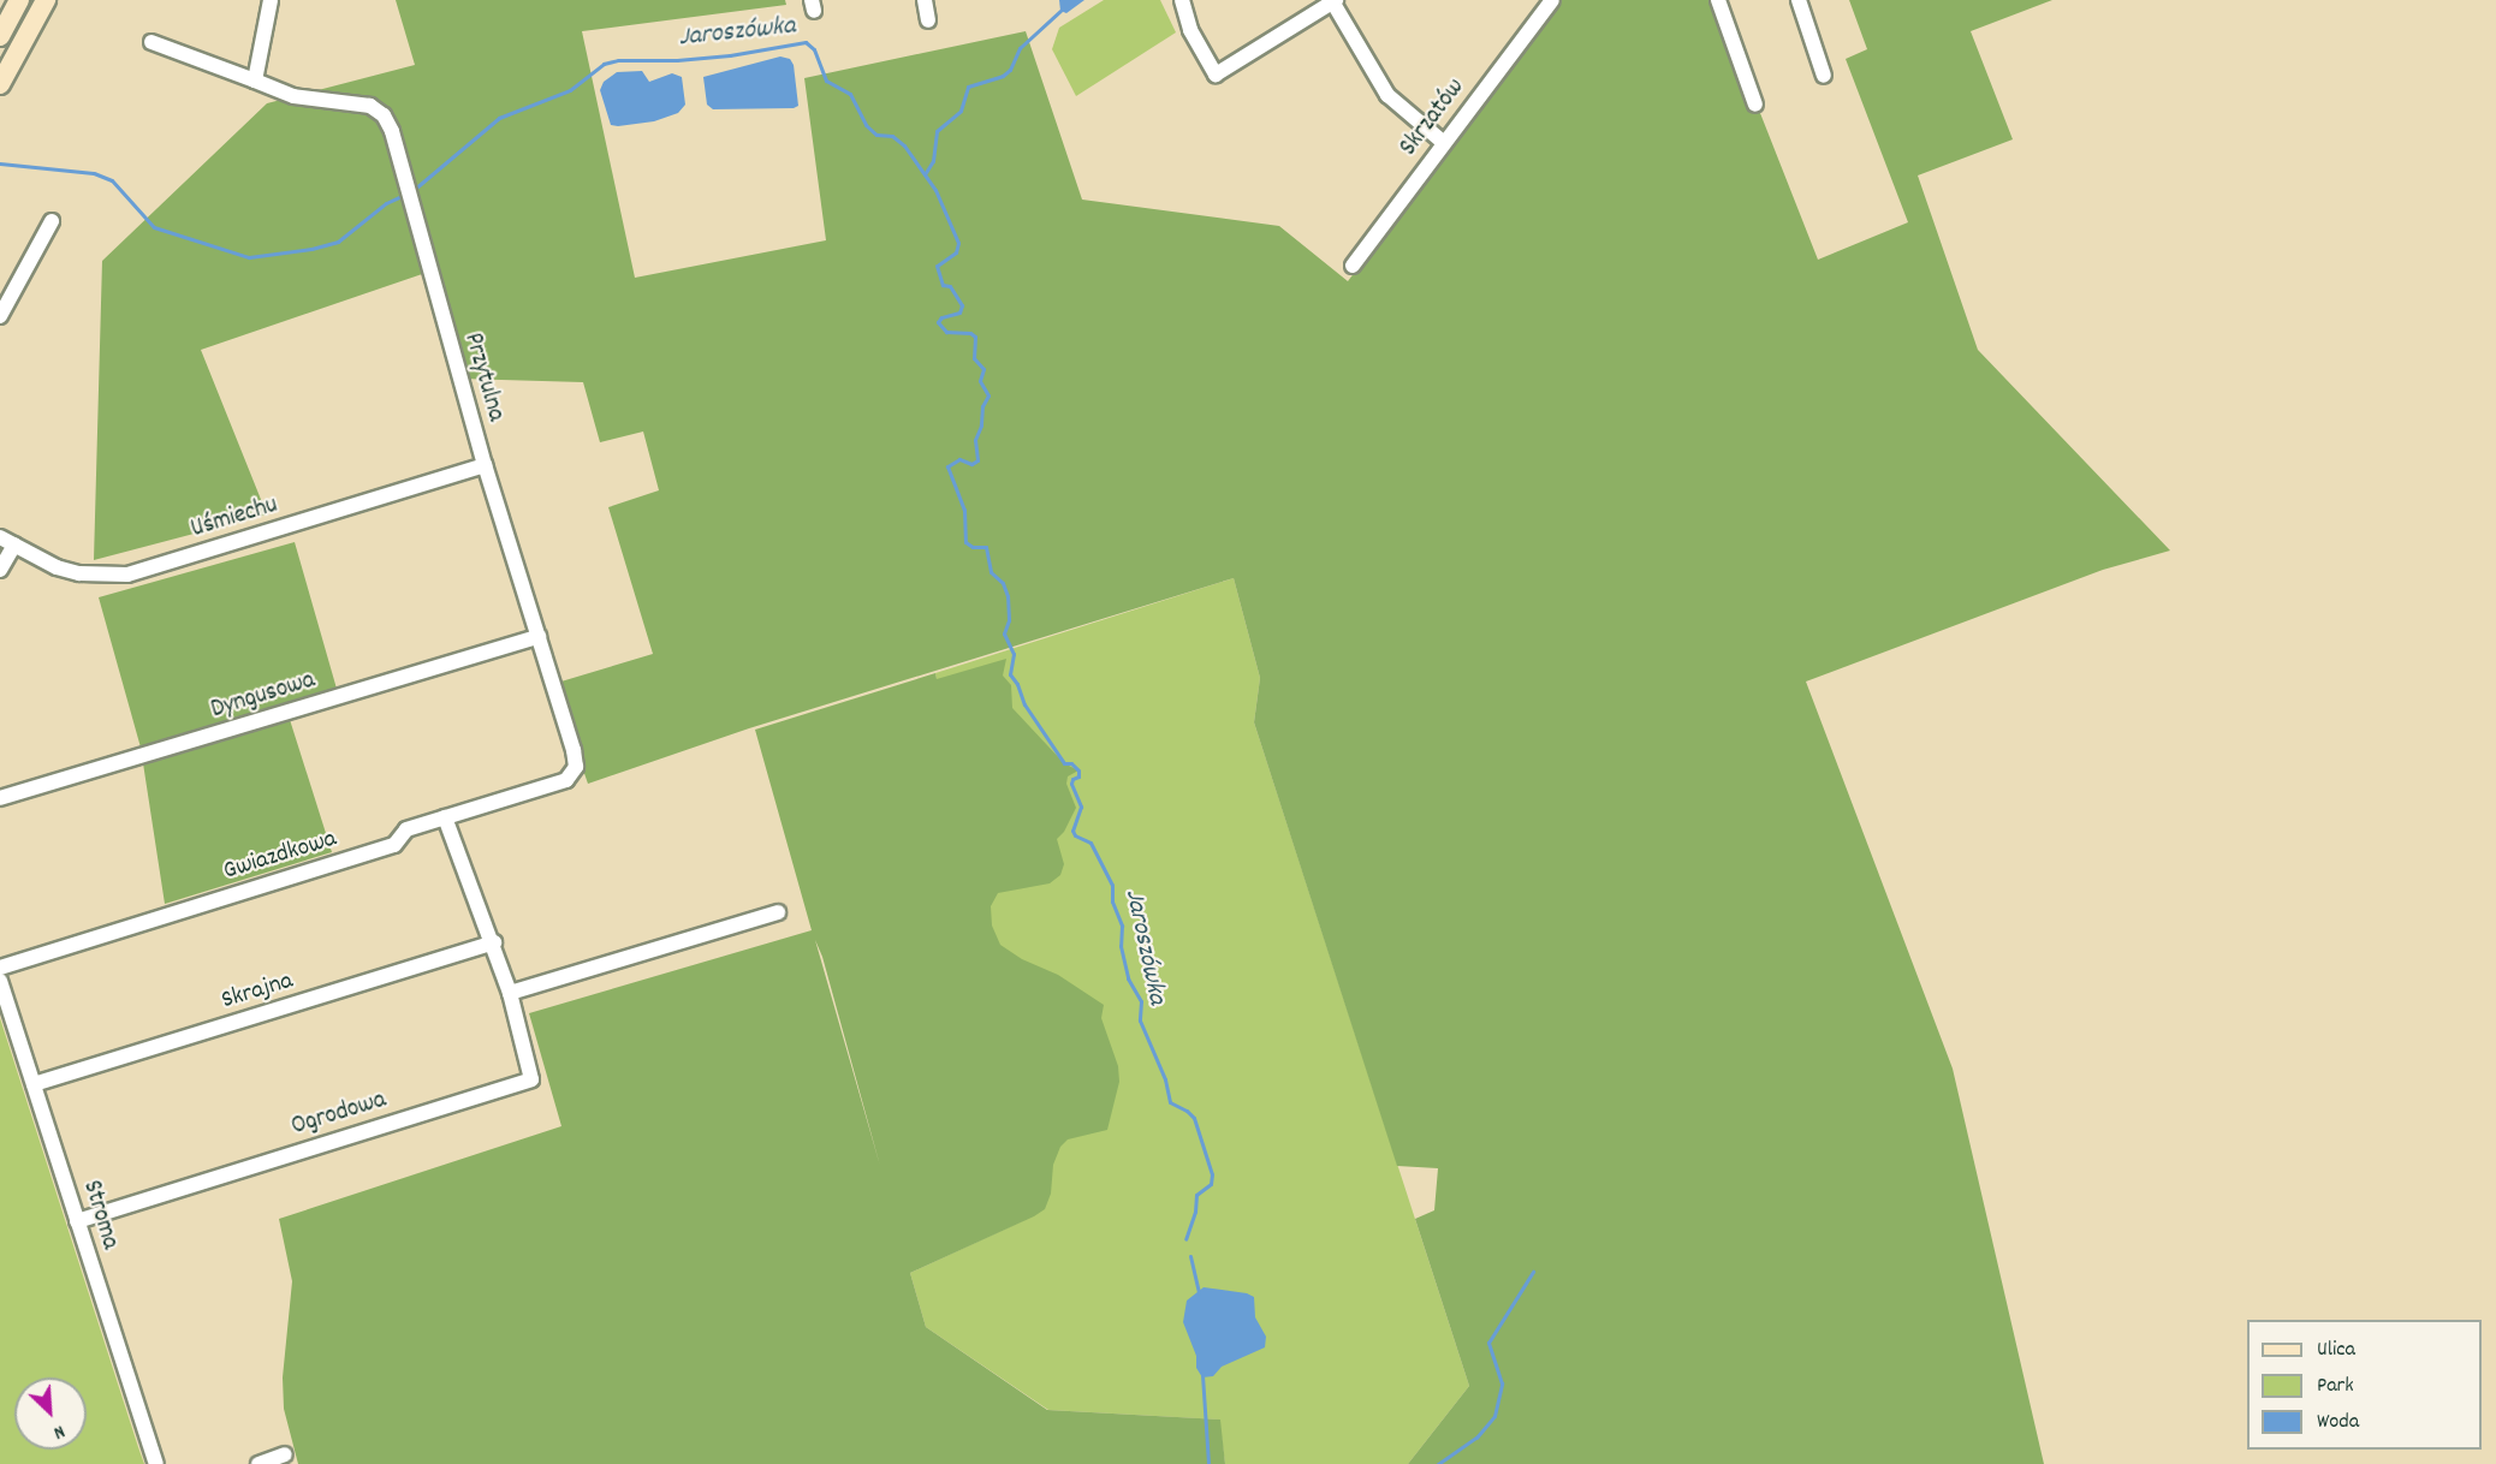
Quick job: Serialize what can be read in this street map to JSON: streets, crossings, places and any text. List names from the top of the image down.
{
  "streets": {
    "street": [
      "Skrzatów",
      "Przytulna",
      "Uśmiechu",
      "Dyngusowa",
      "Gwiazdkowa",
      "Skrajna",
      "Ogrodowa",
      "Stroma"
    ]
  },
  "crossings": [
    ["Przytulna", "Uśmiechu"],
    ["Przytulna", "Dyngusowa"],
    ["Przytulna", "Gwiazdkowa"],
    ["Gwiazdkowa", "Ogrodowa"],
    ["Skrajna", "Ogrodowa"],
    ["Skrajna", "Stroma"],
    ["Ogrodowa", "Stroma"]
  ],
  "water": ["Jaroszówka"],
  "legend": ["Ulica", "Park", "Woda"],
  "north": "bottom right"
}
